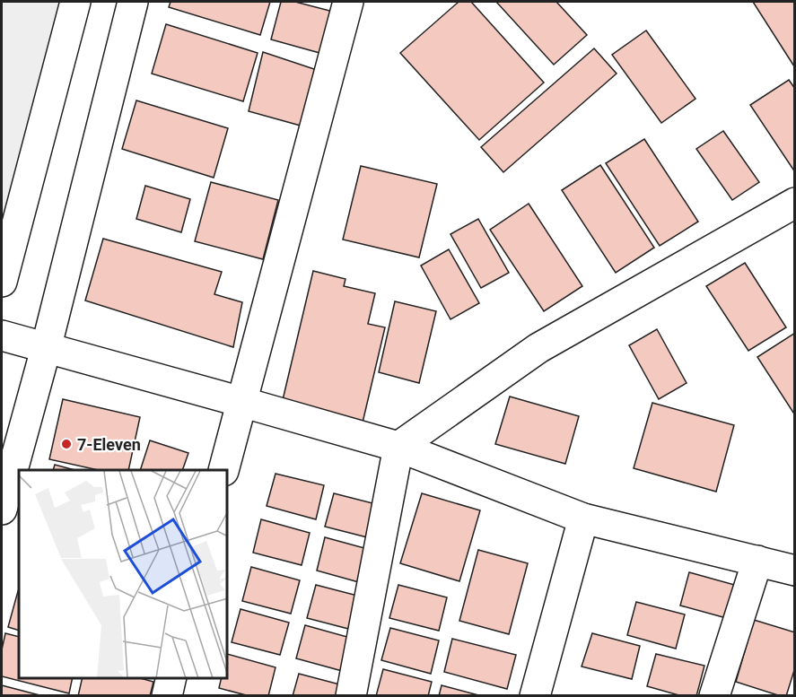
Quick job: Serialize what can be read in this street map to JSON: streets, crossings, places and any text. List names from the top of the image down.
{
  "places": ["7-Eleven"]
}
